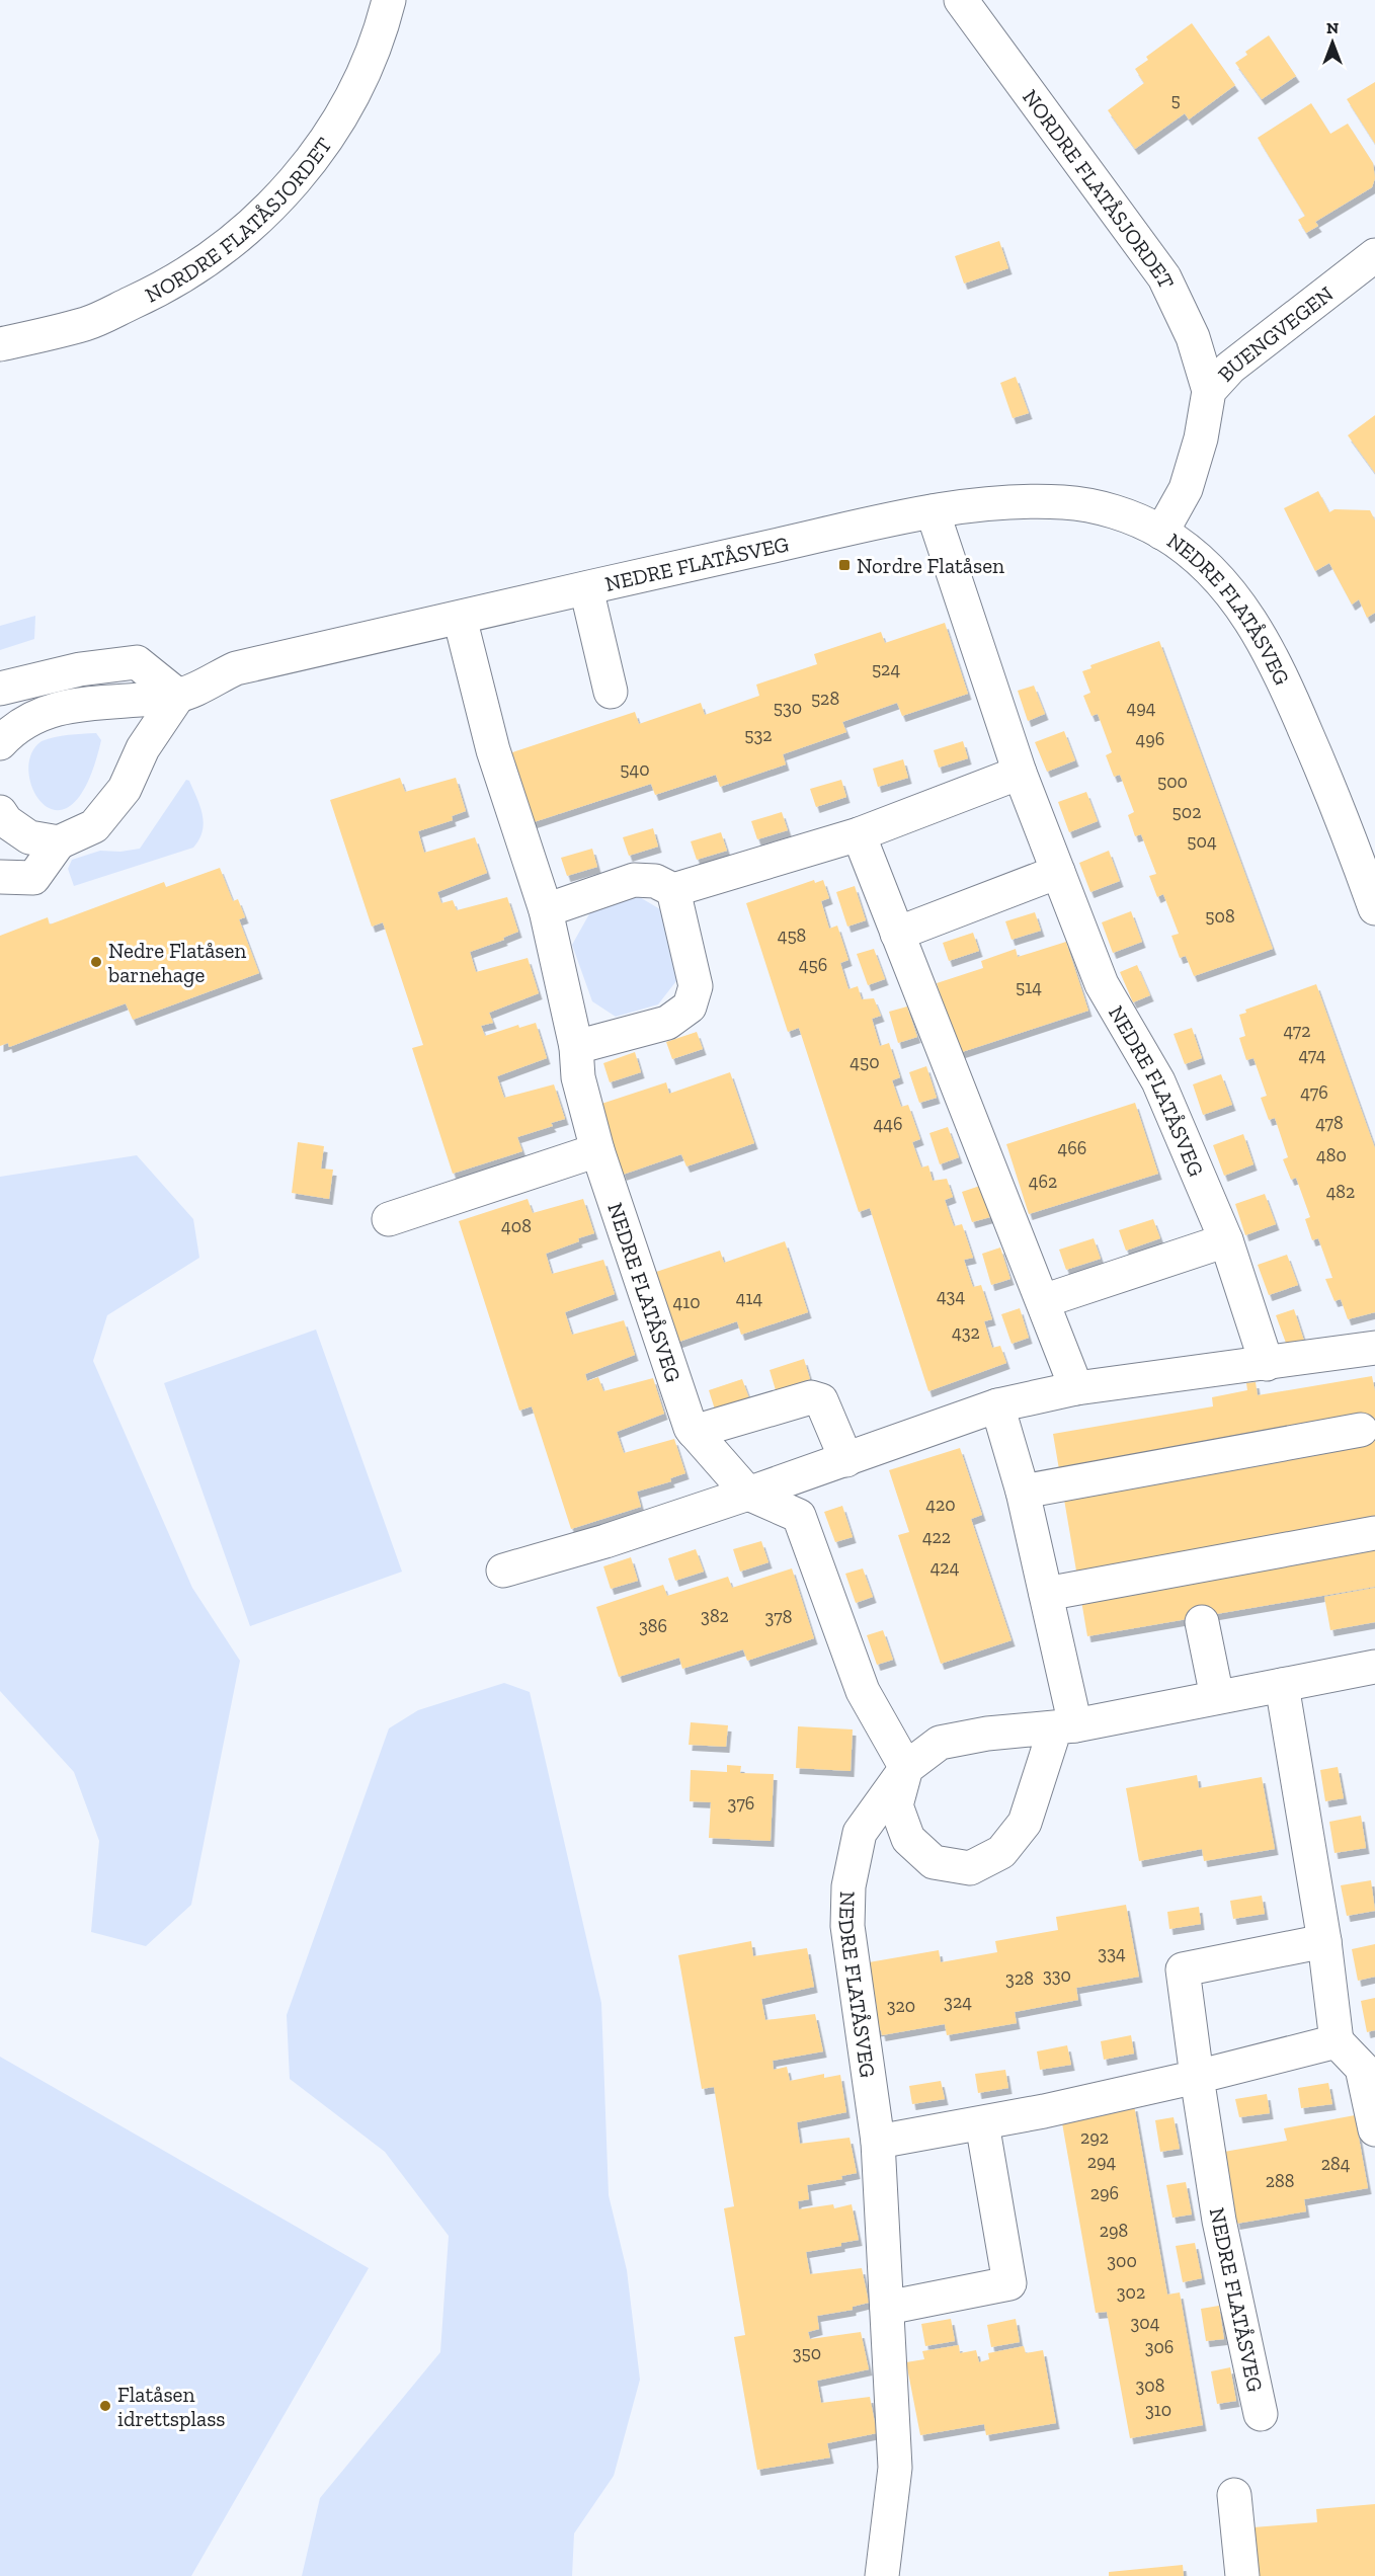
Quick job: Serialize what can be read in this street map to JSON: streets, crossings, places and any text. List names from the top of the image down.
{
  "streets": {
    "street": ["NORDRE FLATÅSJORDET", "BUENGVEGEN", "NEDRE FLATÅSVEG"]
  },
  "crossings": [
    ["NORDRE FLATÅSJORDET", "BUENGVEGEN"],
    ["BUENGVEGEN", "NEDRE FLATÅSVEG"]
  ],
  "places": {
    "transit": ["Nordre Flatåsen"],
    "other": ["Nedre Flatåsen barnehage", "Flatåsen idrettsplass"]
  },
  "house_numbers": [
    "5",
    "524",
    "528",
    "530",
    "494",
    "532",
    "496",
    "540",
    "500",
    "502",
    "504",
    "508",
    "458",
    "456",
    "514",
    "472",
    "474",
    "450",
    "476",
    "478",
    "446",
    "466",
    "480",
    "462",
    "482",
    "408",
    "434",
    "414",
    "410",
    "432",
    "420",
    "422",
    "424",
    "382",
    "378",
    "386",
    "376",
    "334",
    "330",
    "328",
    "324",
    "320",
    "292",
    "294",
    "284",
    "288",
    "296",
    "298",
    "300",
    "302",
    "304",
    "306",
    "350",
    "308",
    "310"
  ],
  "north": "top"
}
